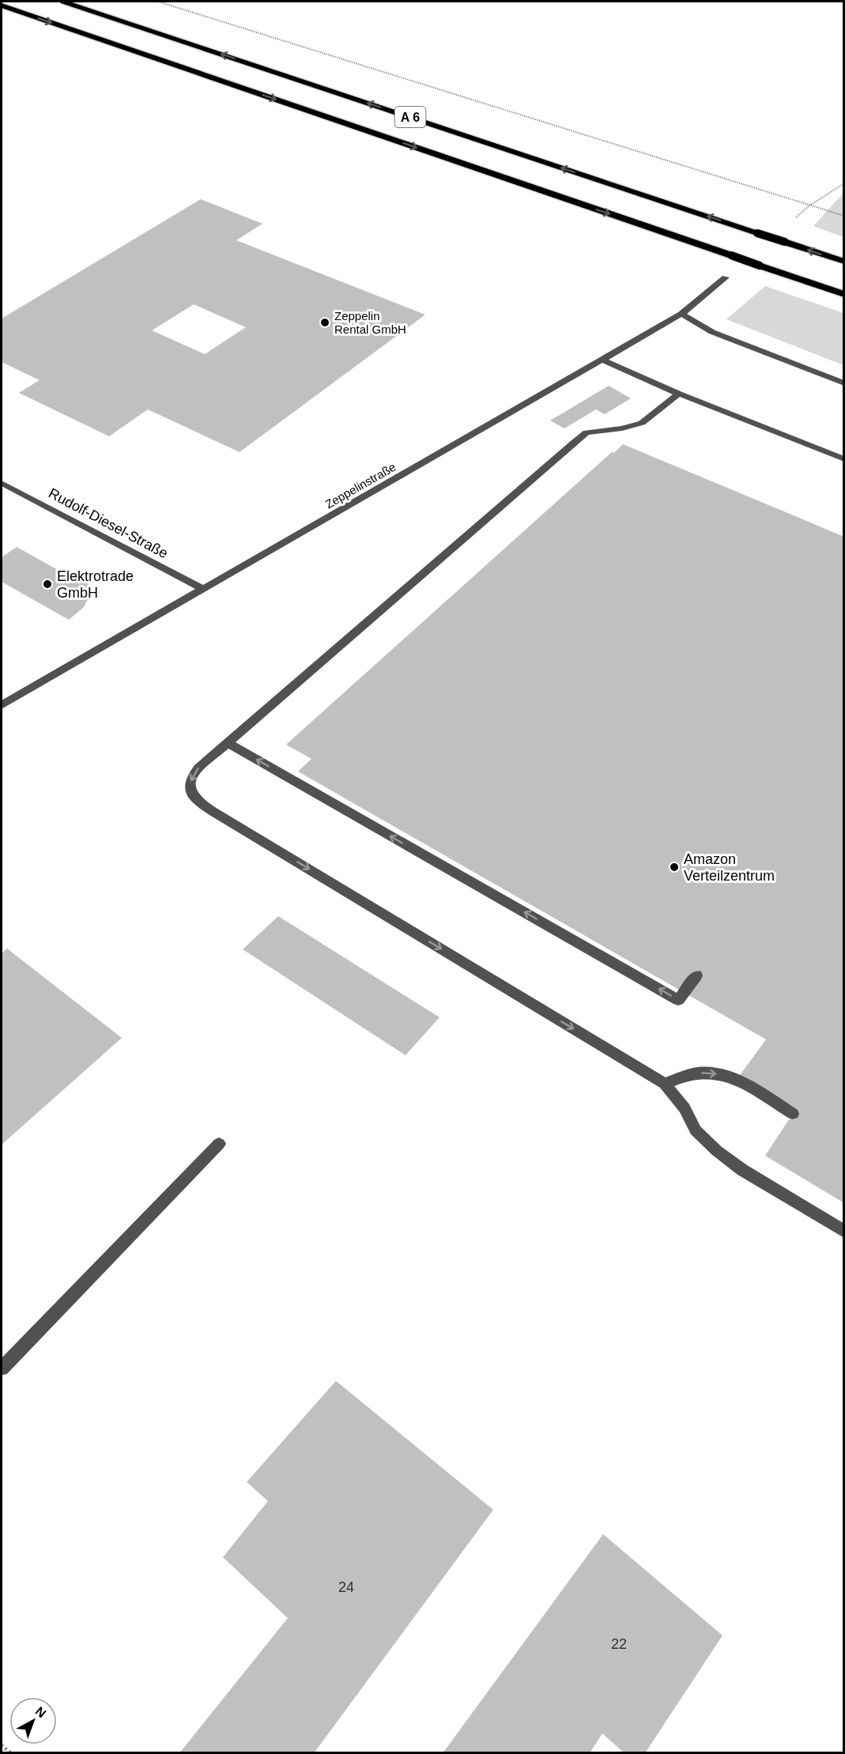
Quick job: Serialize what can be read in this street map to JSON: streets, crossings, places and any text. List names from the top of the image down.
{
  "streets": {
    "highway": ["A 6"],
    "street": ["Zeppelinstraße", "Rudolf-Diesel-Straße"]
  },
  "crossings": [
    ["Zeppelinstraße", "Rudolf-Diesel-Straße"]
  ],
  "places": ["Zeppelin Rental GmbH", "Elektrotrade GmbH", "Amazon Verteilzentrum"],
  "house_numbers": ["24", "22"],
  "north": "top right"
}
